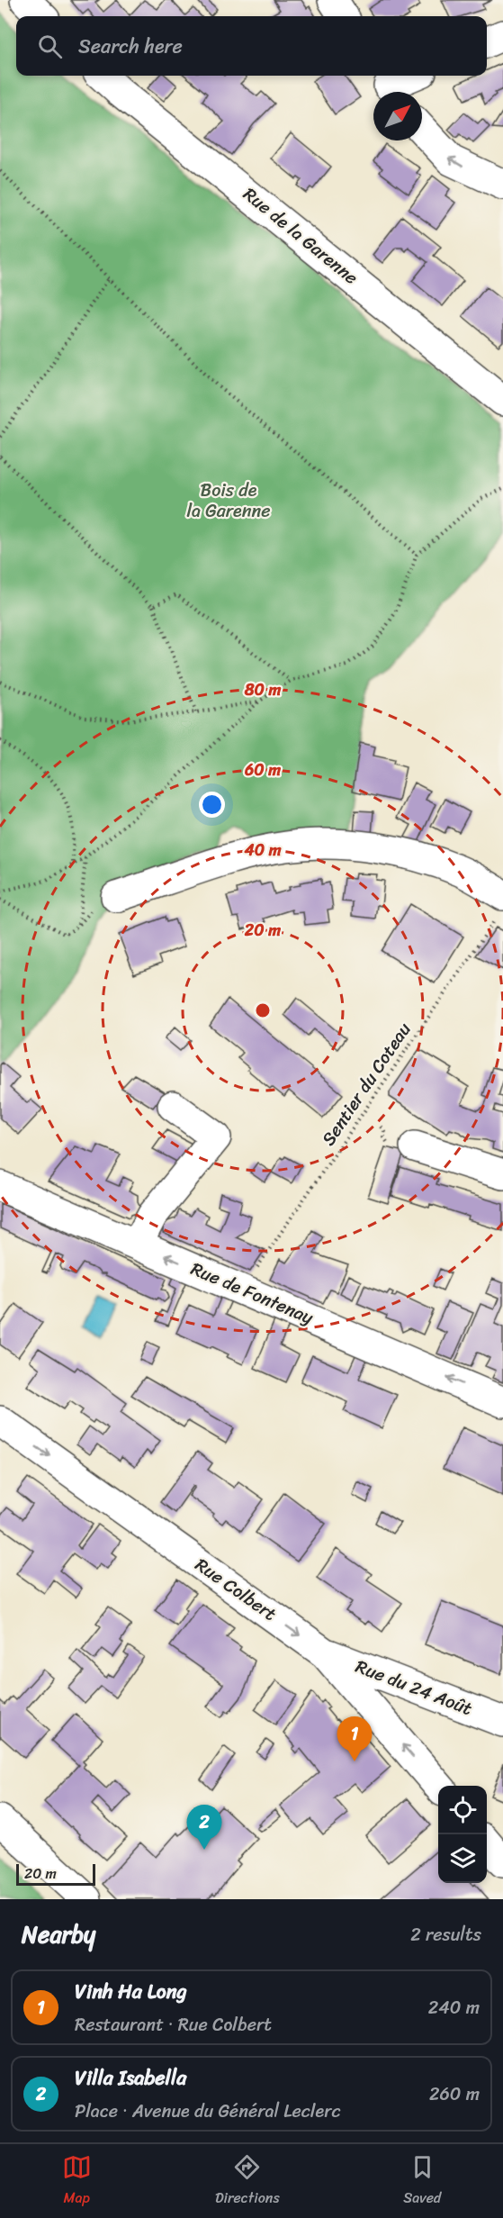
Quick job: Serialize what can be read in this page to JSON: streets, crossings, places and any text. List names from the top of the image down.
{
  "streets": {
    "street": [
      "Rue de la Garenne",
      "Rue de Fontenay",
      "Rue Colbert",
      "Rue du 24 Août"
    ],
    "path": ["Sentier du Coteau"]
  },
  "crossings": [
    ["Rue Colbert", "Rue du 24 Août"]
  ],
  "one_way": ["Rue de Fontenay"],
  "parks": ["Bois de la Garenne"],
  "scale_bar": "20 m",
  "north": "top right",
  "page": {
    "search": "Search here",
    "pins": ["1", "2"],
    "scale": "20 m",
    "heading": ["Nearby", "2 results"],
    "list": [
      {
        "mark": "1",
        "name": "Vinh Ha Long",
        "note": "Restaurant · Rue Colbert",
        "value": "240 m"
      },
      {
        "mark": "2",
        "name": "Villa Isabella",
        "note": "Place · Avenue du Général Leclerc",
        "value": "260 m"
      }
    ],
    "nav": ["Map", "Directions", "Saved"]
  },
  "rings": [
    "80 m",
    "60 m",
    "40 m",
    "20 m"
  ]
}
